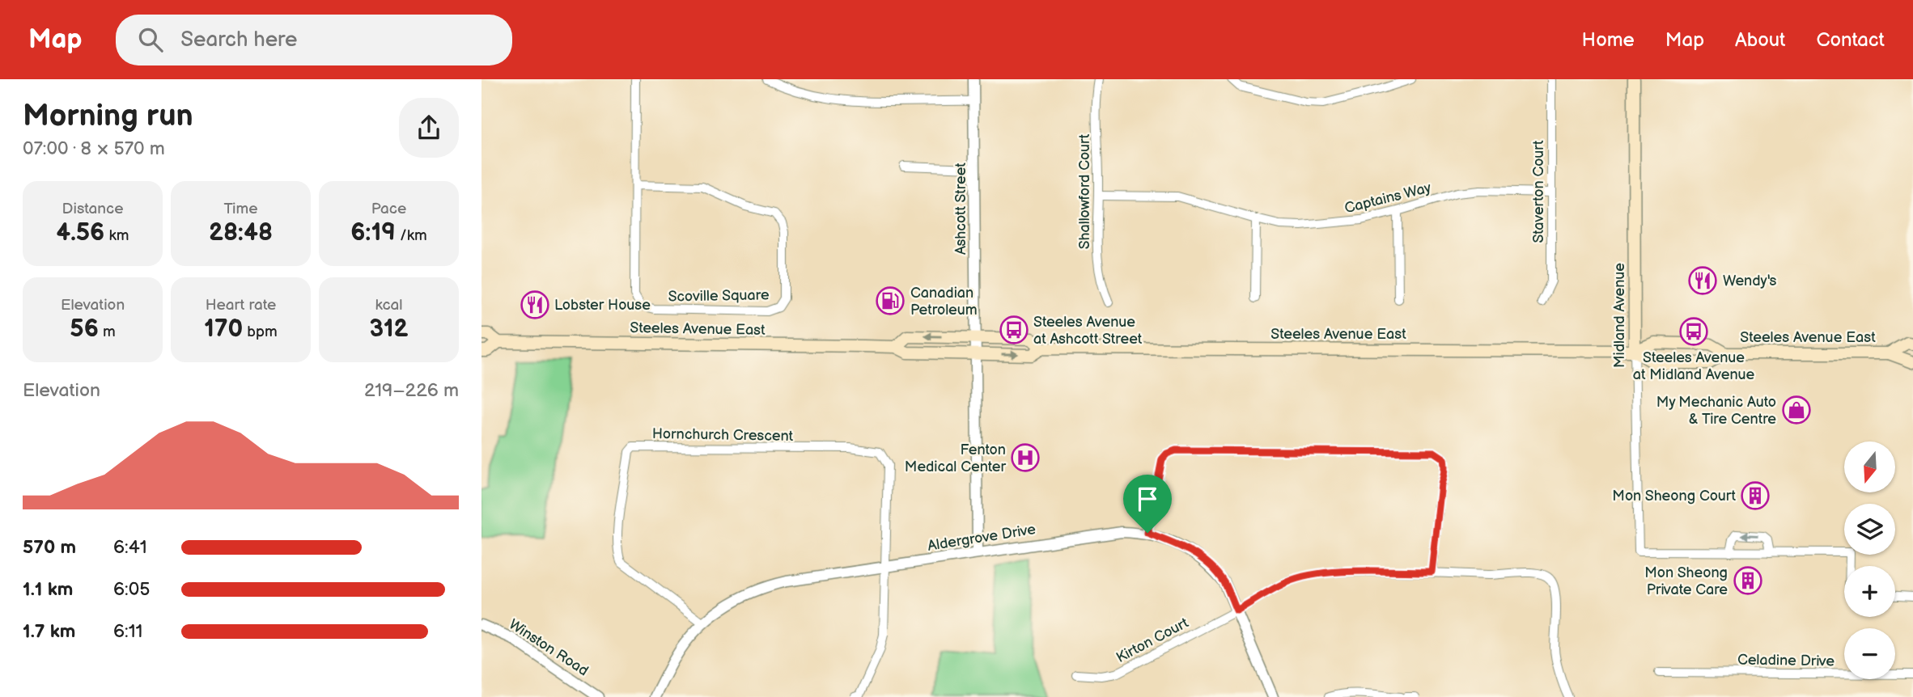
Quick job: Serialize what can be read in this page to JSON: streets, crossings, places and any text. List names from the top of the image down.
{
  "streets": {
    "main road": ["Midland Avenue", "Steeles Avenue East"],
    "street": [
      "Shallowford Court",
      "Staverton Court",
      "Captains Way",
      "Ashcott Street",
      "Scoville Square",
      "Hornchurch Crescent",
      "Aldergrove Drive",
      "Kirton Court",
      "Winston Road",
      "Celadine Drive"
    ]
  },
  "crossings": [
    ["Shallowford Court", "Captains Way"],
    ["Staverton Court", "Captains Way"],
    ["Ashcott Street", "Steeles Avenue East"],
    ["Ashcott Street", "Aldergrove Drive"],
    ["Midland Avenue", "Steeles Avenue East"],
    ["Hornchurch Crescent", "Aldergrove Drive"],
    ["Aldergrove Drive", "Kirton Court"]
  ],
  "places": {
    "restaurant": ["Wendy's", "Lobster House"],
    "fuel station": ["Canadian Petroleum"],
    "bus stop": ["Steeles Avenue at Ashcott Street", "Steeles Avenue at Midland Avenue"],
    "shop": ["My Mechanic Auto & Tire Centre"],
    "hospital": ["Fenton Medical Center"],
    "building": ["Mon Sheong Court", "Mon Sheong Private Care"]
  },
  "north": "bottom",
  "page": {
    "header": "Map",
    "search": "Search here",
    "nav": [
      "Home",
      "Map",
      "About",
      "Contact"
    ],
    "heading": ["Morning run", "07:00 · 8 × 570 m"],
    "stats": [
      ["Distance", "4.56 km"],
      ["Time", "28:48"],
      ["Pace", "6:19 /km"],
      ["Elevation", "56 m"],
      ["Heart rate", "170 bpm"],
      ["kcal", "312"]
    ],
    "chart": ["Elevation", "219–226 m"],
    "map_buttons": ["+", "−"],
    "list": [
      {
        "name": "570 m",
        "note": "6:41"
      },
      {
        "name": "1.1 km",
        "note": "6:05"
      },
      {
        "name": "1.7 km",
        "note": "6:11"
      }
    ]
  }
}
